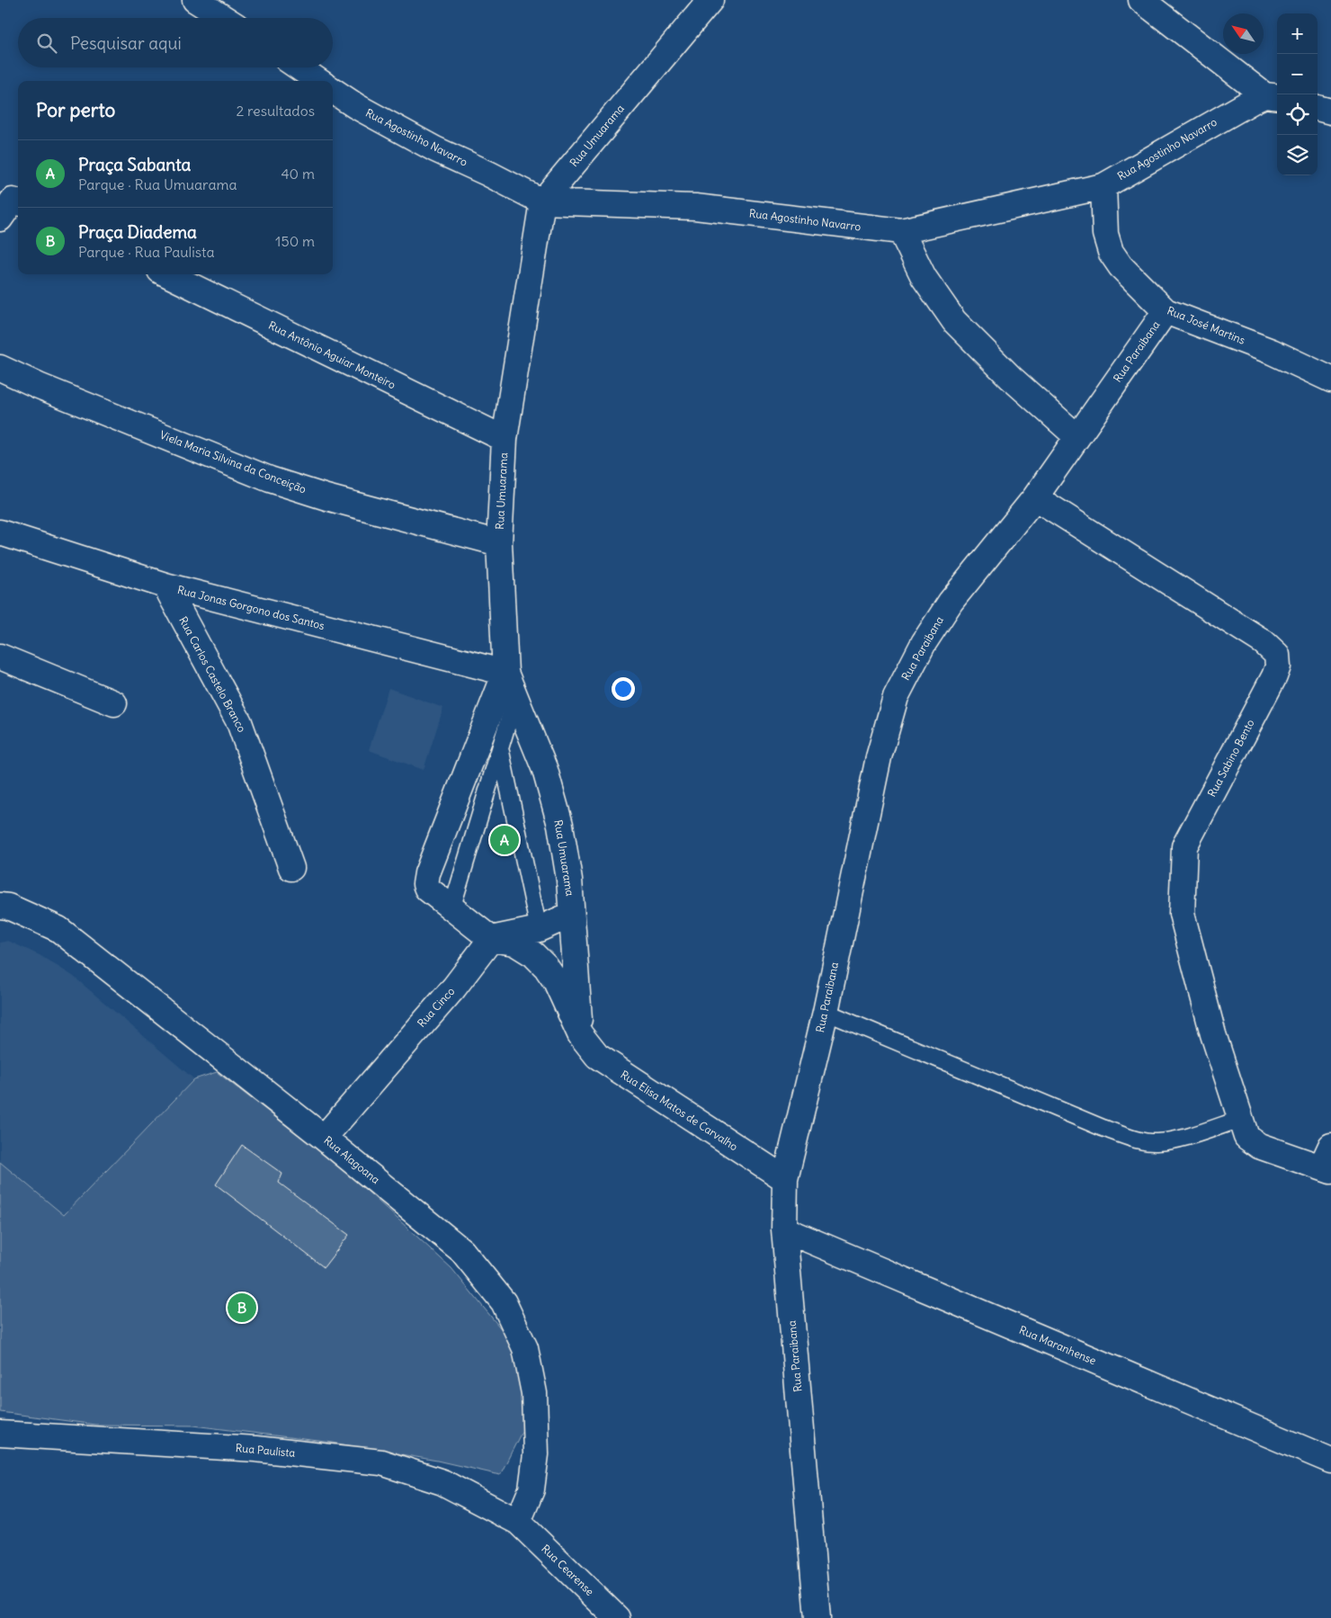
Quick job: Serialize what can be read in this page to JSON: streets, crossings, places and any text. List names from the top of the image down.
{
  "streets": {
    "street": [
      "Rua Umuarama",
      "Rua Agostinho Navarro",
      "Rua José Martins",
      "Rua Paraibana",
      "Rua Antônio Aguiar Monteiro",
      "Viela Maria Silvina da Conceição",
      "Rua Jonas Gorgono dos Santos",
      "Rua Carlos Castelo Branco",
      "Rua Sabino Bento",
      "Rua Cinco",
      "Rua Elisa Matos de Carvalho",
      "Rua Alagoana",
      "Rua Maranhense",
      "Rua Paulista",
      "Rua Cearense"
    ]
  },
  "crossings": [
    ["Rua Umuarama", "Rua Agostinho Navarro"],
    ["Rua Umuarama", "Rua Antônio Aguiar Monteiro"],
    ["Rua Umuarama", "Viela Maria Silvina da Conceição"],
    ["Rua Umuarama", "Rua Jonas Gorgono dos Santos"],
    ["Rua Umuarama", "Rua Elisa Matos de Carvalho"],
    ["Rua Agostinho Navarro", "Rua José Martins"],
    ["Rua José Martins", "Rua Paraibana"],
    ["Rua Paraibana", "Rua Sabino Bento"],
    ["Rua Paraibana", "Rua Elisa Matos de Carvalho"],
    ["Rua Paraibana", "Rua Maranhense"],
    ["Rua Jonas Gorgono dos Santos", "Rua Carlos Castelo Branco"],
    ["Rua Cinco", "Rua Elisa Matos de Carvalho"],
    ["Rua Cinco", "Rua Alagoana"],
    ["Rua Alagoana", "Rua Paulista"],
    ["Rua Alagoana", "Rua Cearense"],
    ["Rua Paulista", "Rua Cearense"]
  ],
  "north": "top left",
  "page": {
    "map_buttons": ["+", "−"],
    "search": "Pesquisar aqui",
    "heading": ["Por perto", "2 resultados"],
    "list": [
      {
        "mark": "A",
        "name": "Praça Sabanta",
        "note": "Parque · Rua Umuarama",
        "value": "40 m"
      },
      {
        "mark": "B",
        "name": "Praça Diadema",
        "note": "Parque · Rua Paulista",
        "value": "150 m"
      }
    ],
    "pins": ["A", "B"]
  }
}
